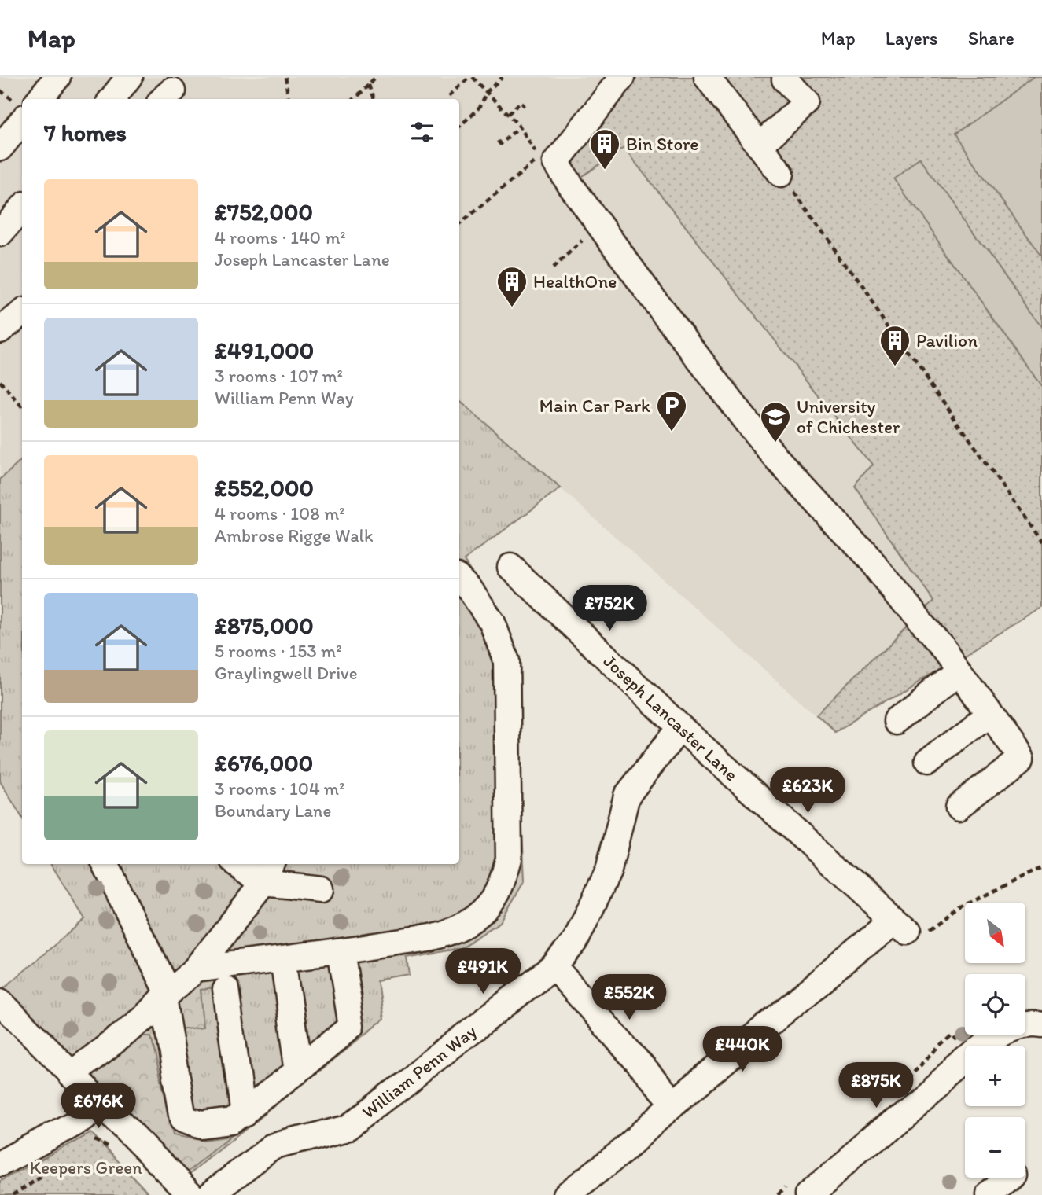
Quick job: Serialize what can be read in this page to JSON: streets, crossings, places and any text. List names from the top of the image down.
{
  "streets": {
    "street": ["Joseph Lancaster Lane", "William Penn Way"]
  },
  "crossings": [
    ["Joseph Lancaster Lane", "William Penn Way"]
  ],
  "parks": ["Keepers Green"],
  "places": {
    "building": ["Bin Store", "HealthOne", "Pavilion"],
    "parking": ["Main Car Park"],
    "school or university": ["University of Chichester"]
  },
  "north": "bottom right",
  "page": {
    "header": "Map",
    "nav": ["Map", "Layers", "Share"],
    "heading": "7 homes",
    "list": [
      {
        "name": "£752,000",
        "note": "4 rooms · 140 m² · Joseph Lancaster Lane"
      },
      {
        "name": "£491,000",
        "note": "3 rooms · 107 m² · William Penn Way"
      },
      {
        "name": "£552,000",
        "note": "4 rooms · 108 m² · Ambrose Rigge Walk"
      },
      {
        "name": "£875,000",
        "note": "5 rooms · 153 m² · Graylingwell Drive"
      },
      {
        "name": "£676,000",
        "note": "3 rooms · 104 m² · Boundary Lane"
      }
    ],
    "price": [
      "£752K",
      "£623K",
      "£491K",
      "£552K",
      "£440K",
      "£875K",
      "£676K"
    ],
    "map_buttons": ["+", "−"]
  }
}
